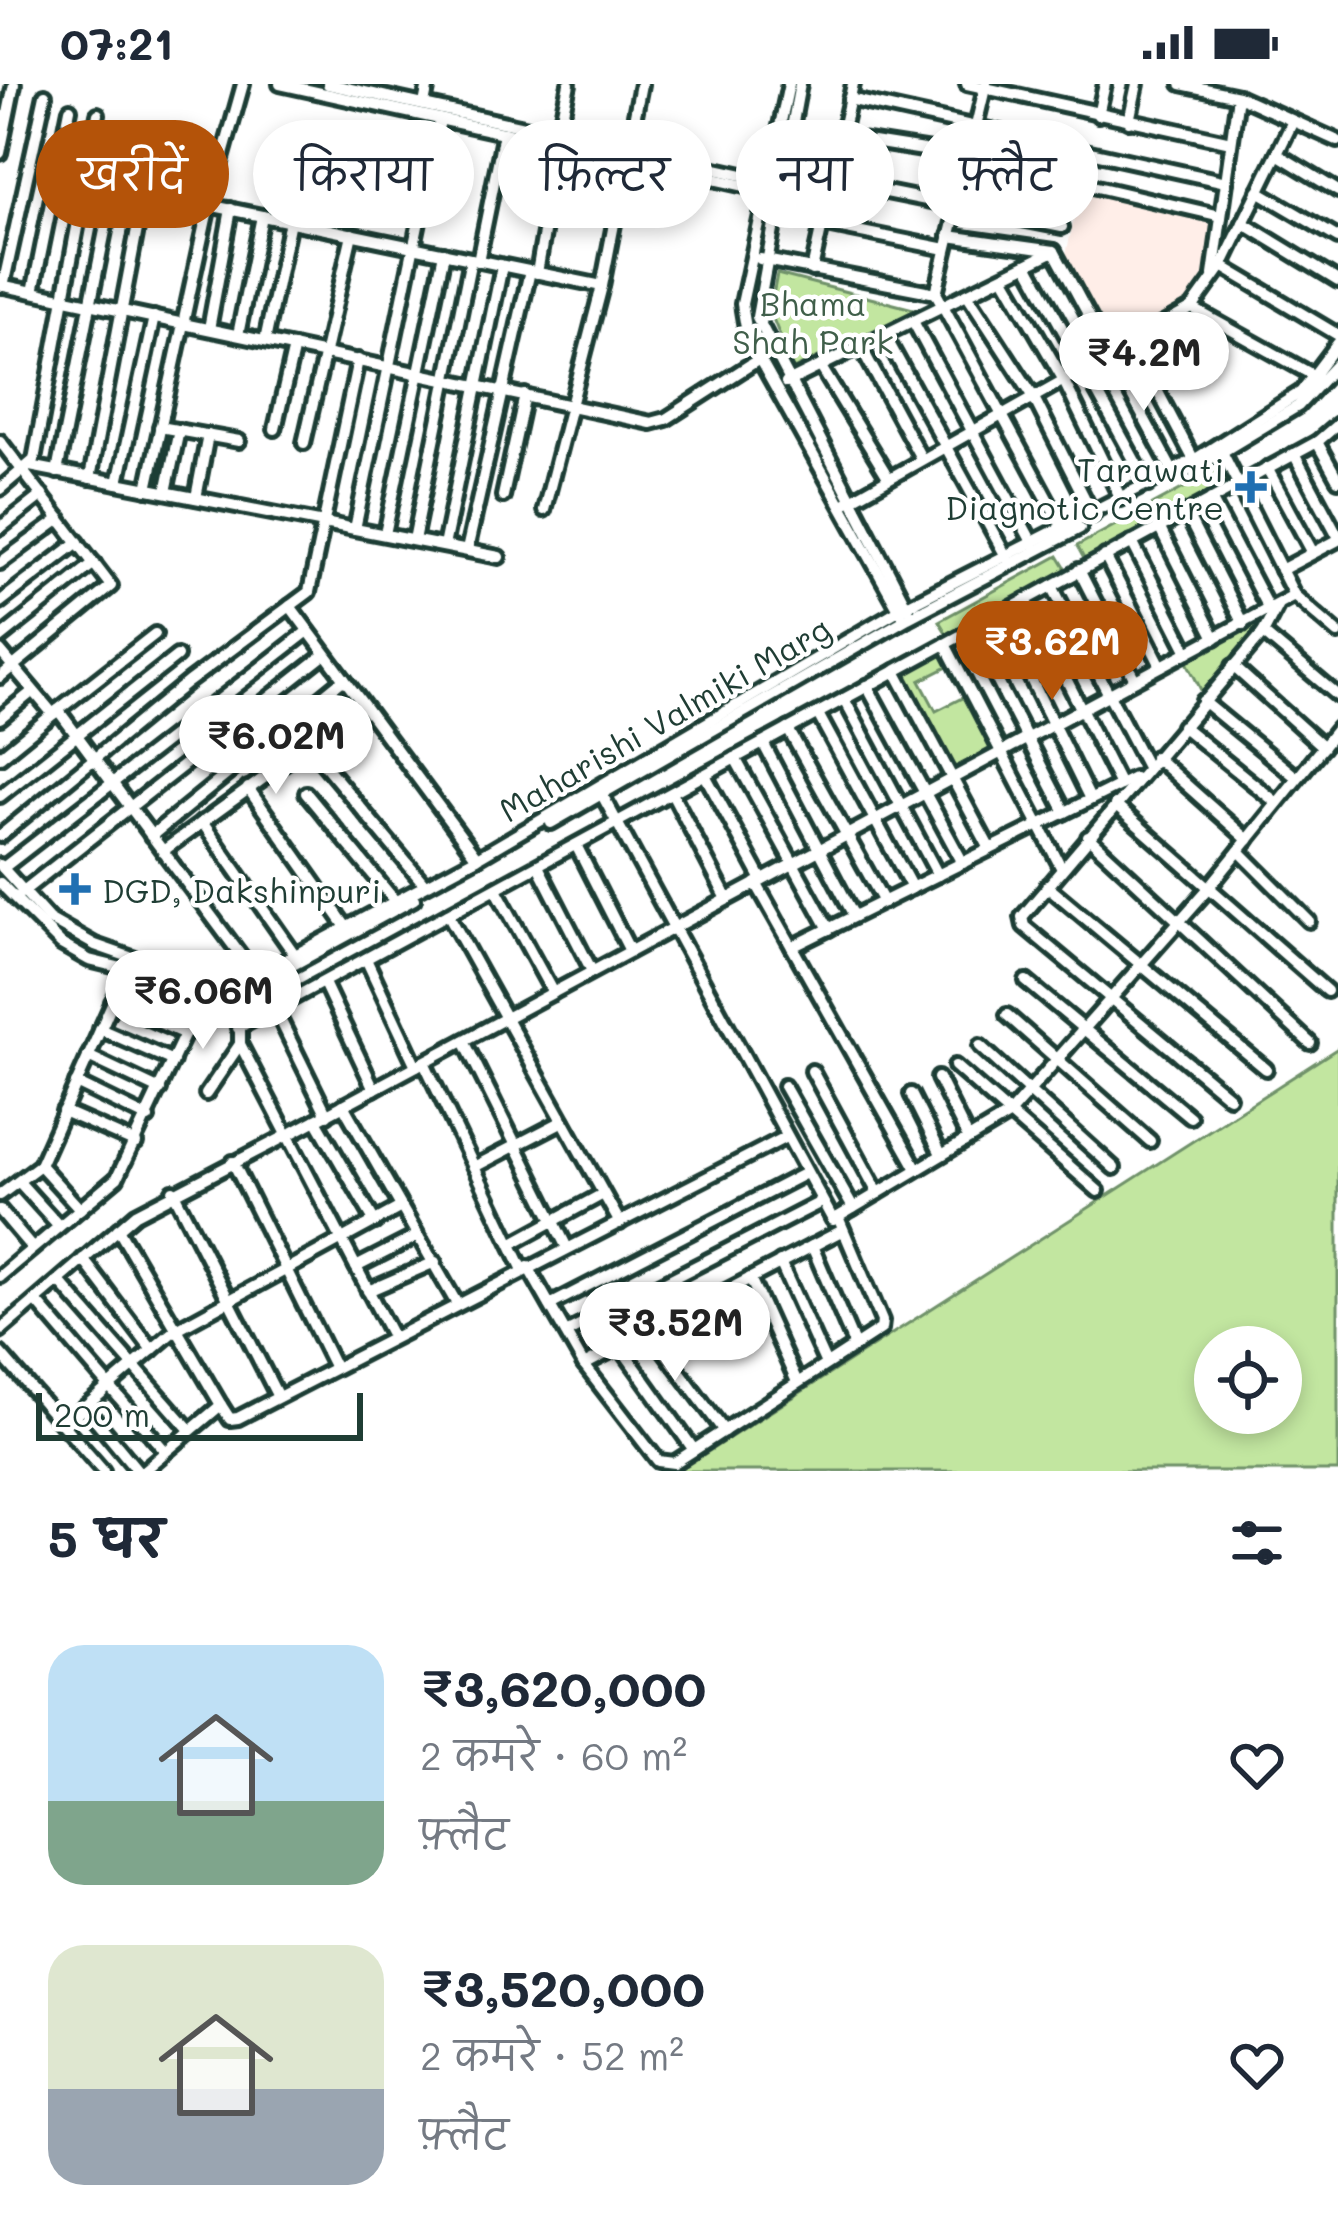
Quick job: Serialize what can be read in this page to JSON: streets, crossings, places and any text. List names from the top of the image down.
{
  "streets": {
    "street": ["Maharishi Valmiki Marg"]
  },
  "parks": ["Bhama Shah Park"],
  "places": {
    "health": ["Tarawati Diagnotic Centre", "DGD, Dakshinpuri"]
  },
  "scale_bar": "200 m",
  "page": {
    "status": "07:21",
    "chip": [
      "खरीदें",
      "किराया",
      "फ़िल्टर",
      "नया",
      "फ़्लैट"
    ],
    "price": [
      "₹4.2M",
      "₹3.62M",
      "₹6.02M",
      "₹6.06M",
      "₹3.52M"
    ],
    "scale": "200 m",
    "heading": "5 घर",
    "list": [
      {
        "name": "₹3,620,000",
        "note": "2 कमरे · 60 m² · फ़्लैट"
      },
      {
        "name": "₹3,520,000",
        "note": "2 कमरे · 52 m² · फ़्लैट"
      }
    ]
  }
}
